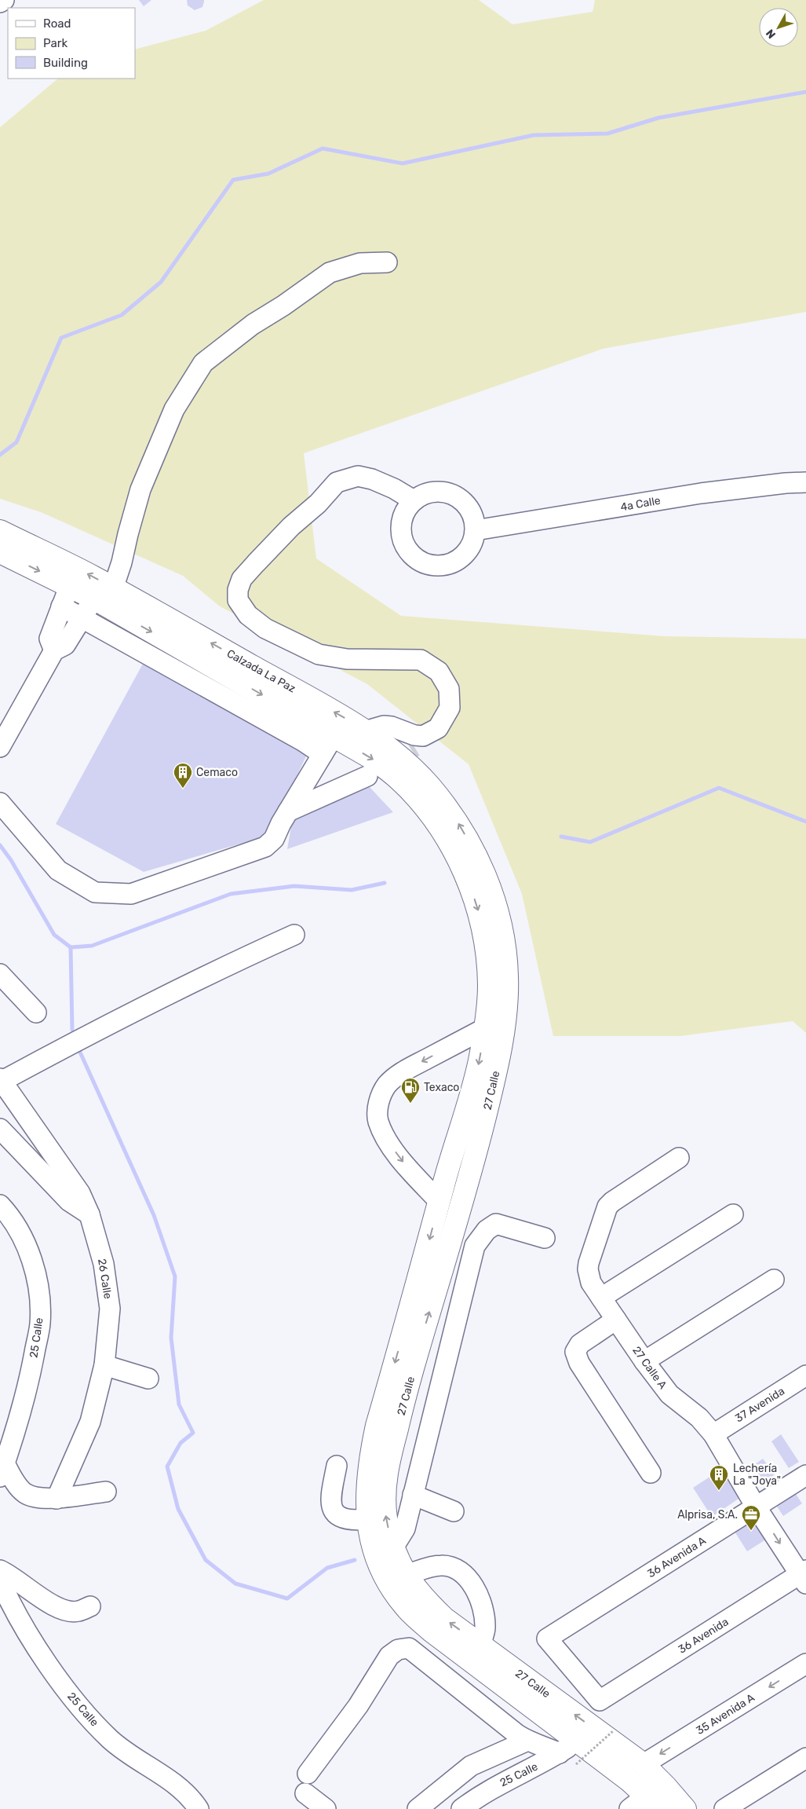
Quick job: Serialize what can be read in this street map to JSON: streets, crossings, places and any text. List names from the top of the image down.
{
  "streets": {
    "main road": ["Calzada La Paz", "27 Calle"],
    "street": [
      "4a Calle",
      "26 Calle",
      "25 Calle",
      "27 Calle A",
      "37 Avenida",
      "36 Avenida A",
      "36 Avenida",
      "35 Avenida A"
    ]
  },
  "crossings": [
    ["Calzada La Paz", "27 Calle"],
    ["27 Calle", "25 Calle"],
    ["27 Calle", "35 Avenida A"],
    ["27 Calle A", "37 Avenida"],
    ["27 Calle A", "36 Avenida A"],
    ["27 Calle A", "36 Avenida"],
    ["36 Avenida A", "36 Avenida"]
  ],
  "places": {
    "building": ["Cemaco", "Lechería La \"Joya\""],
    "fuel station": ["Texaco"],
    "office": ["Alprisa, S.A."]
  },
  "legend": ["Road", "Park", "Building"],
  "north": "bottom left"
}
